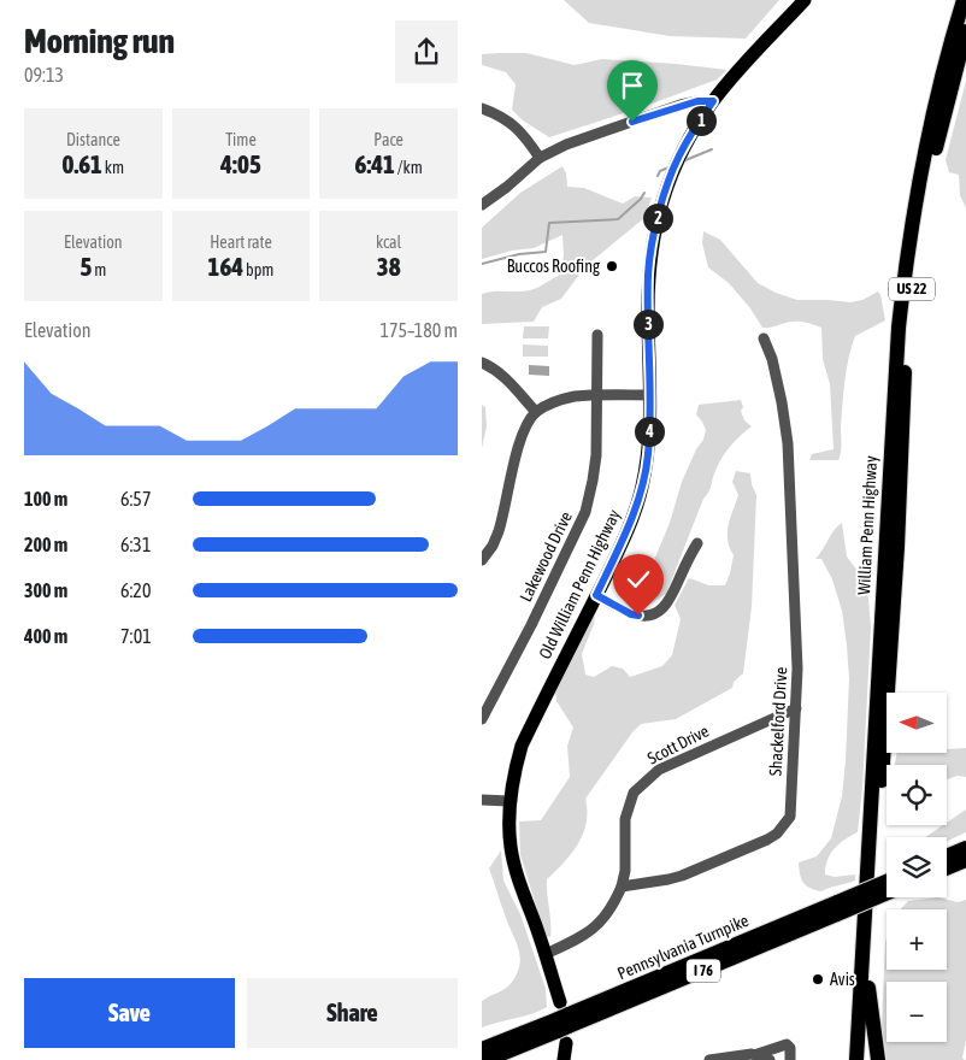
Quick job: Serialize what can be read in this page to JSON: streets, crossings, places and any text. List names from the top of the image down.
{
  "streets": {
    "highway": [
      "US 22",
      "William Penn Highway",
      "Pennsylvania Turnpike",
      "I 76"
    ],
    "main road": ["Old William Penn Highway"],
    "street": ["Lakewood Drive", "Shackelford Drive", "Scott Drive"]
  },
  "crossings": [
    ["Old William Penn Highway", "Pennsylvania Turnpike"],
    ["Shackelford Drive", "Scott Drive"]
  ],
  "places": ["Buccos Roofing", "Avis"],
  "north": "left",
  "page": {
    "heading": ["Morning run", "09:13"],
    "stats": [
      ["Distance", "0.61 km"],
      ["Time", "4:05"],
      ["Pace", "6:41 /km"],
      ["Elevation", "5 m"],
      ["Heart rate", "164 bpm"],
      ["kcal", "38"]
    ],
    "pins": [
      "1",
      "2",
      "3",
      "4"
    ],
    "chart": ["Elevation", "175–180 m"],
    "list": [
      {
        "name": "100 m",
        "note": "6:57"
      },
      {
        "name": "200 m",
        "note": "6:31"
      },
      {
        "name": "300 m",
        "note": "6:20"
      },
      {
        "name": "400 m",
        "note": "7:01"
      }
    ],
    "map_buttons": ["+", "−"],
    "buttons": ["Save", "Share"]
  }
}
